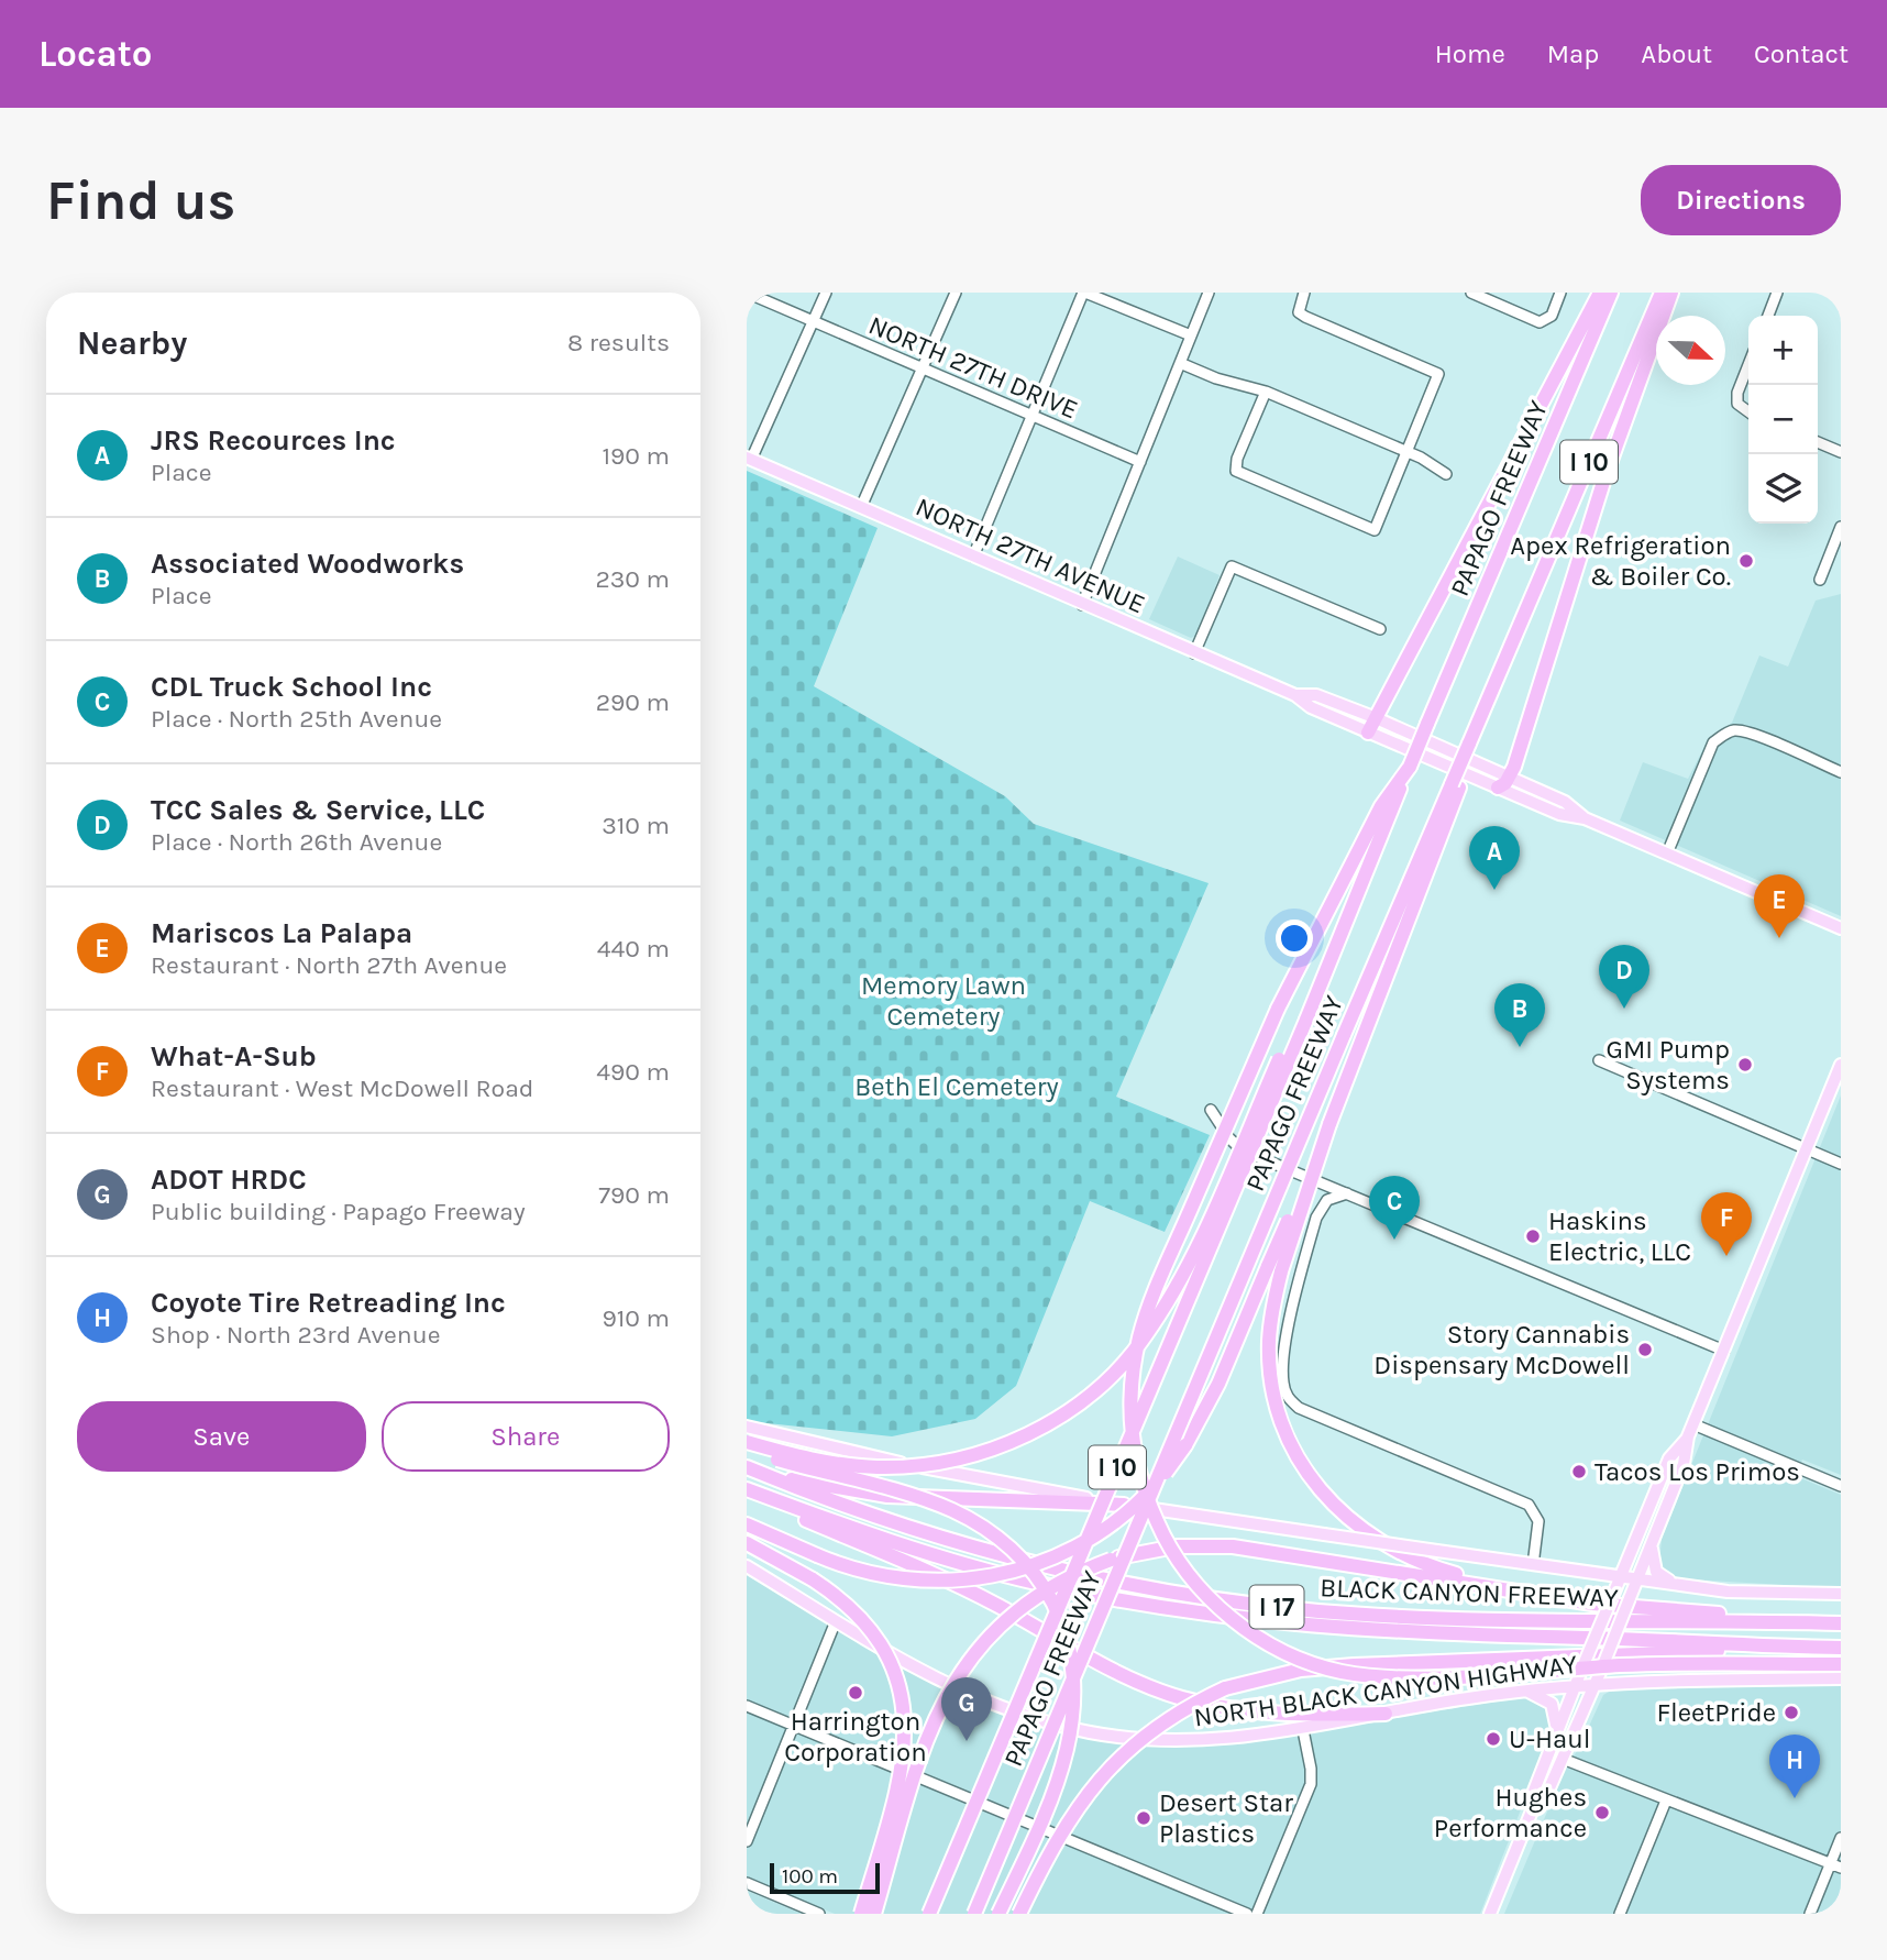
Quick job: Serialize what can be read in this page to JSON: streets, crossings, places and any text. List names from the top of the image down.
{
  "streets": {
    "highway": [
      "I 10",
      "PAPAGO FREEWAY",
      "BLACK CANYON FREEWAY",
      "I 17"
    ],
    "main road": ["NORTH 27TH AVENUE", "NORTH BLACK CANYON HIGHWAY"],
    "street": ["NORTH 27TH DRIVE"]
  },
  "parks": ["Memory Lawn Cemetery", "Beth El Cemetery"],
  "places": [
    "Apex Refrigeration & Boiler Co.",
    "GMI Pump Systems",
    "Haskins Electric, LLC",
    "Story Cannabis Dispensary McDowell",
    "Tacos Los Primos",
    "Harrington Corporation",
    "FleetPride",
    "U-Haul",
    "Hughes Performance",
    "Desert Star Plastics"
  ],
  "scale_bar": "100 m",
  "north": "right",
  "page": {
    "header": "Locato",
    "nav": [
      "Home",
      "Map",
      "About",
      "Contact"
    ],
    "buttons": [
      "Directions",
      ["Save", "Share"]
    ],
    "title": "Find us",
    "heading": ["Nearby", "8 results"],
    "map_buttons": ["+", "−"],
    "list": [
      {
        "mark": "A",
        "name": "JRS Recources Inc",
        "note": "Place",
        "value": "190 m"
      },
      {
        "mark": "B",
        "name": "Associated Woodworks",
        "note": "Place",
        "value": "230 m"
      },
      {
        "mark": "C",
        "name": "CDL Truck School Inc",
        "note": "Place · North 25th Avenue",
        "value": "290 m"
      },
      {
        "mark": "D",
        "name": "TCC Sales & Service, LLC",
        "note": "Place · North 26th Avenue",
        "value": "310 m"
      },
      {
        "mark": "E",
        "name": "Mariscos La Palapa",
        "note": "Restaurant · North 27th Avenue",
        "value": "440 m"
      },
      {
        "mark": "F",
        "name": "What-A-Sub",
        "note": "Restaurant · West McDowell Road",
        "value": "490 m"
      },
      {
        "mark": "G",
        "name": "ADOT HRDC",
        "note": "Public building · Papago Freeway",
        "value": "790 m"
      },
      {
        "mark": "H",
        "name": "Coyote Tire Retreading Inc",
        "note": "Shop · North 23rd Avenue",
        "value": "910 m"
      }
    ],
    "pins": [
      "A",
      "E",
      "D",
      "B",
      "C",
      "F",
      "G",
      "H"
    ],
    "scale": "100 m"
  }
}
